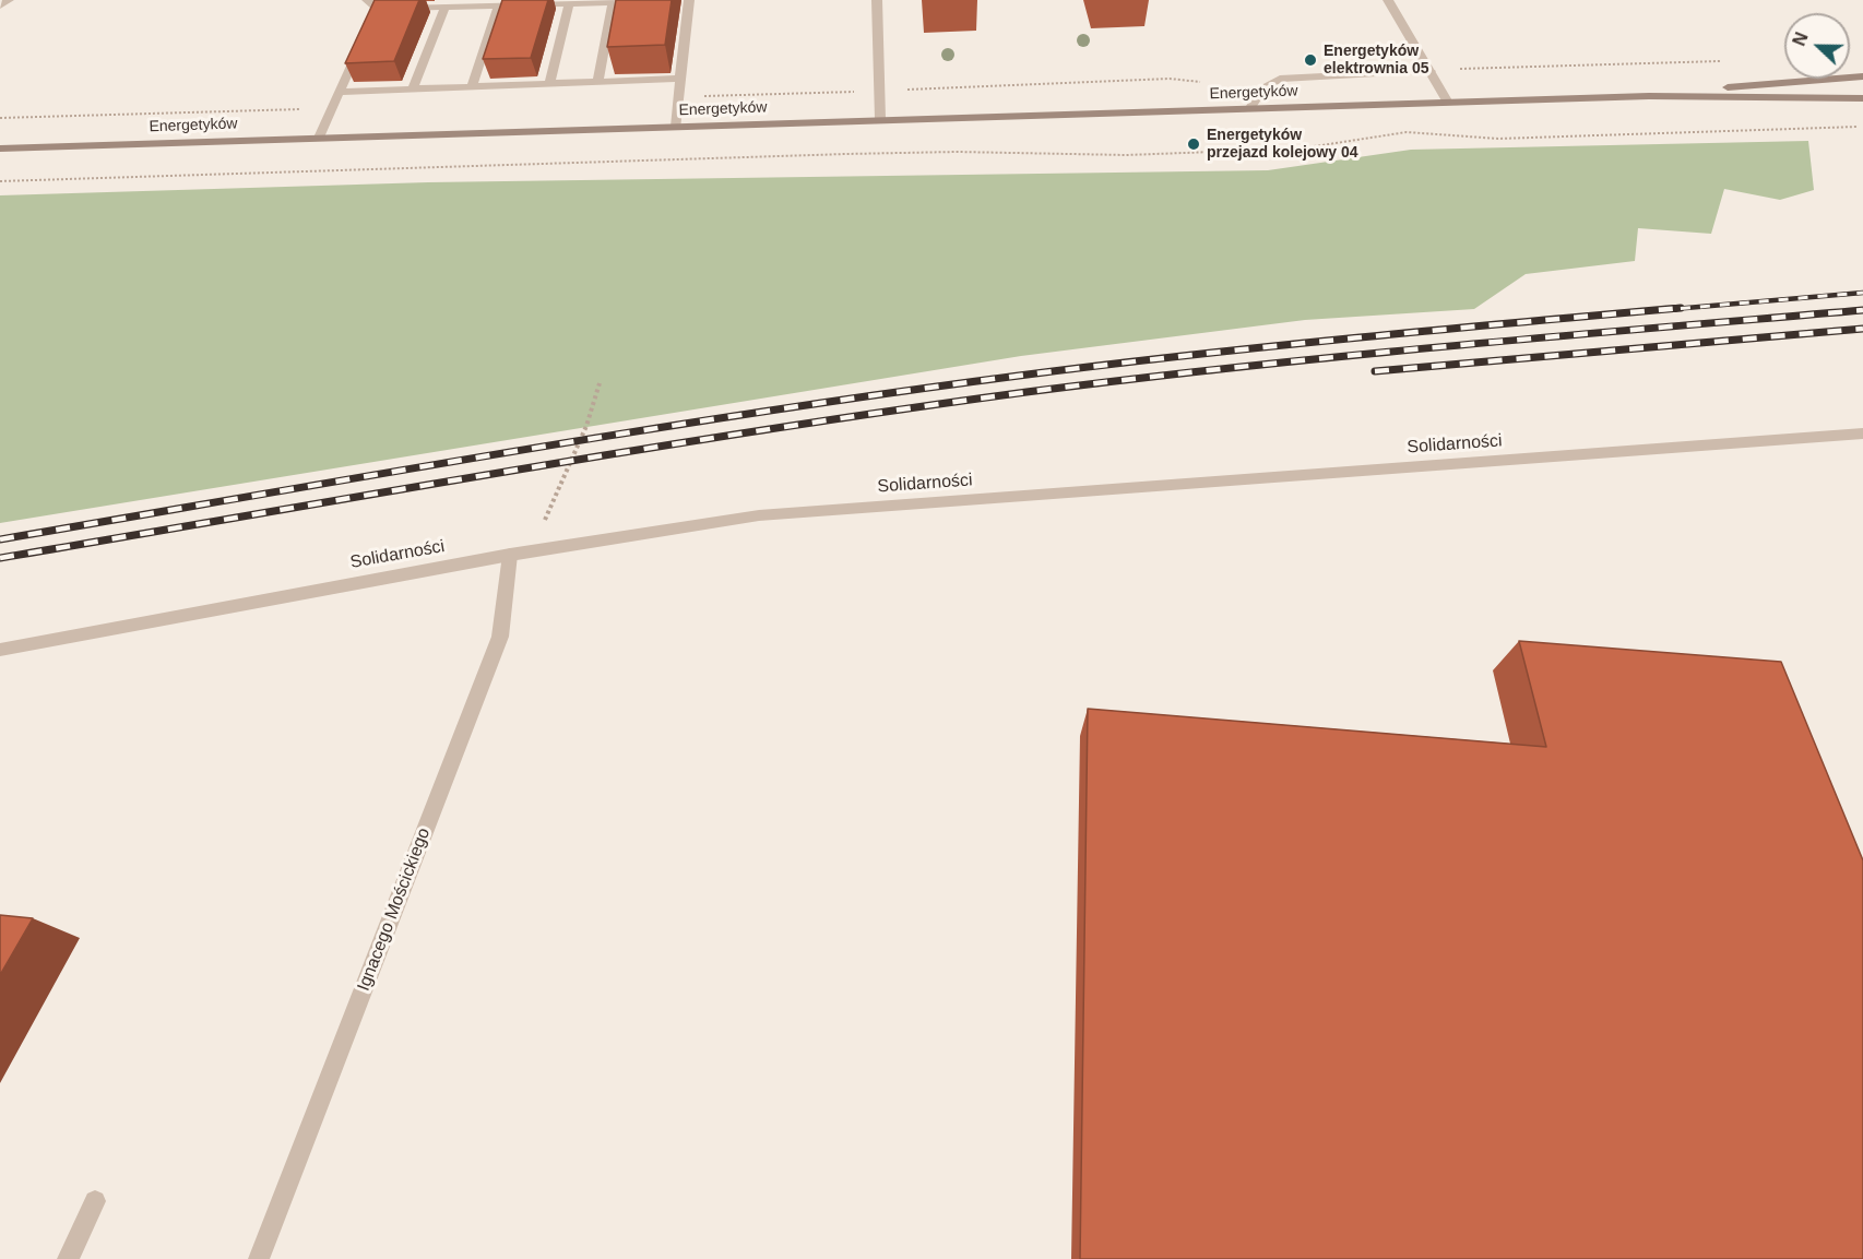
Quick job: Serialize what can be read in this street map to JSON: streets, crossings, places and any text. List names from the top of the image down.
{
  "streets": {
    "main road": ["Energetyków"],
    "street": ["Solidarności", "Ignacego Mościckiego"]
  },
  "crossings": [
    ["Solidarności", "Ignacego Mościckiego"]
  ],
  "places": ["Energetyków elektrownia 05", "Energetyków przejazd kolejowy 04"],
  "north": "left"
}
